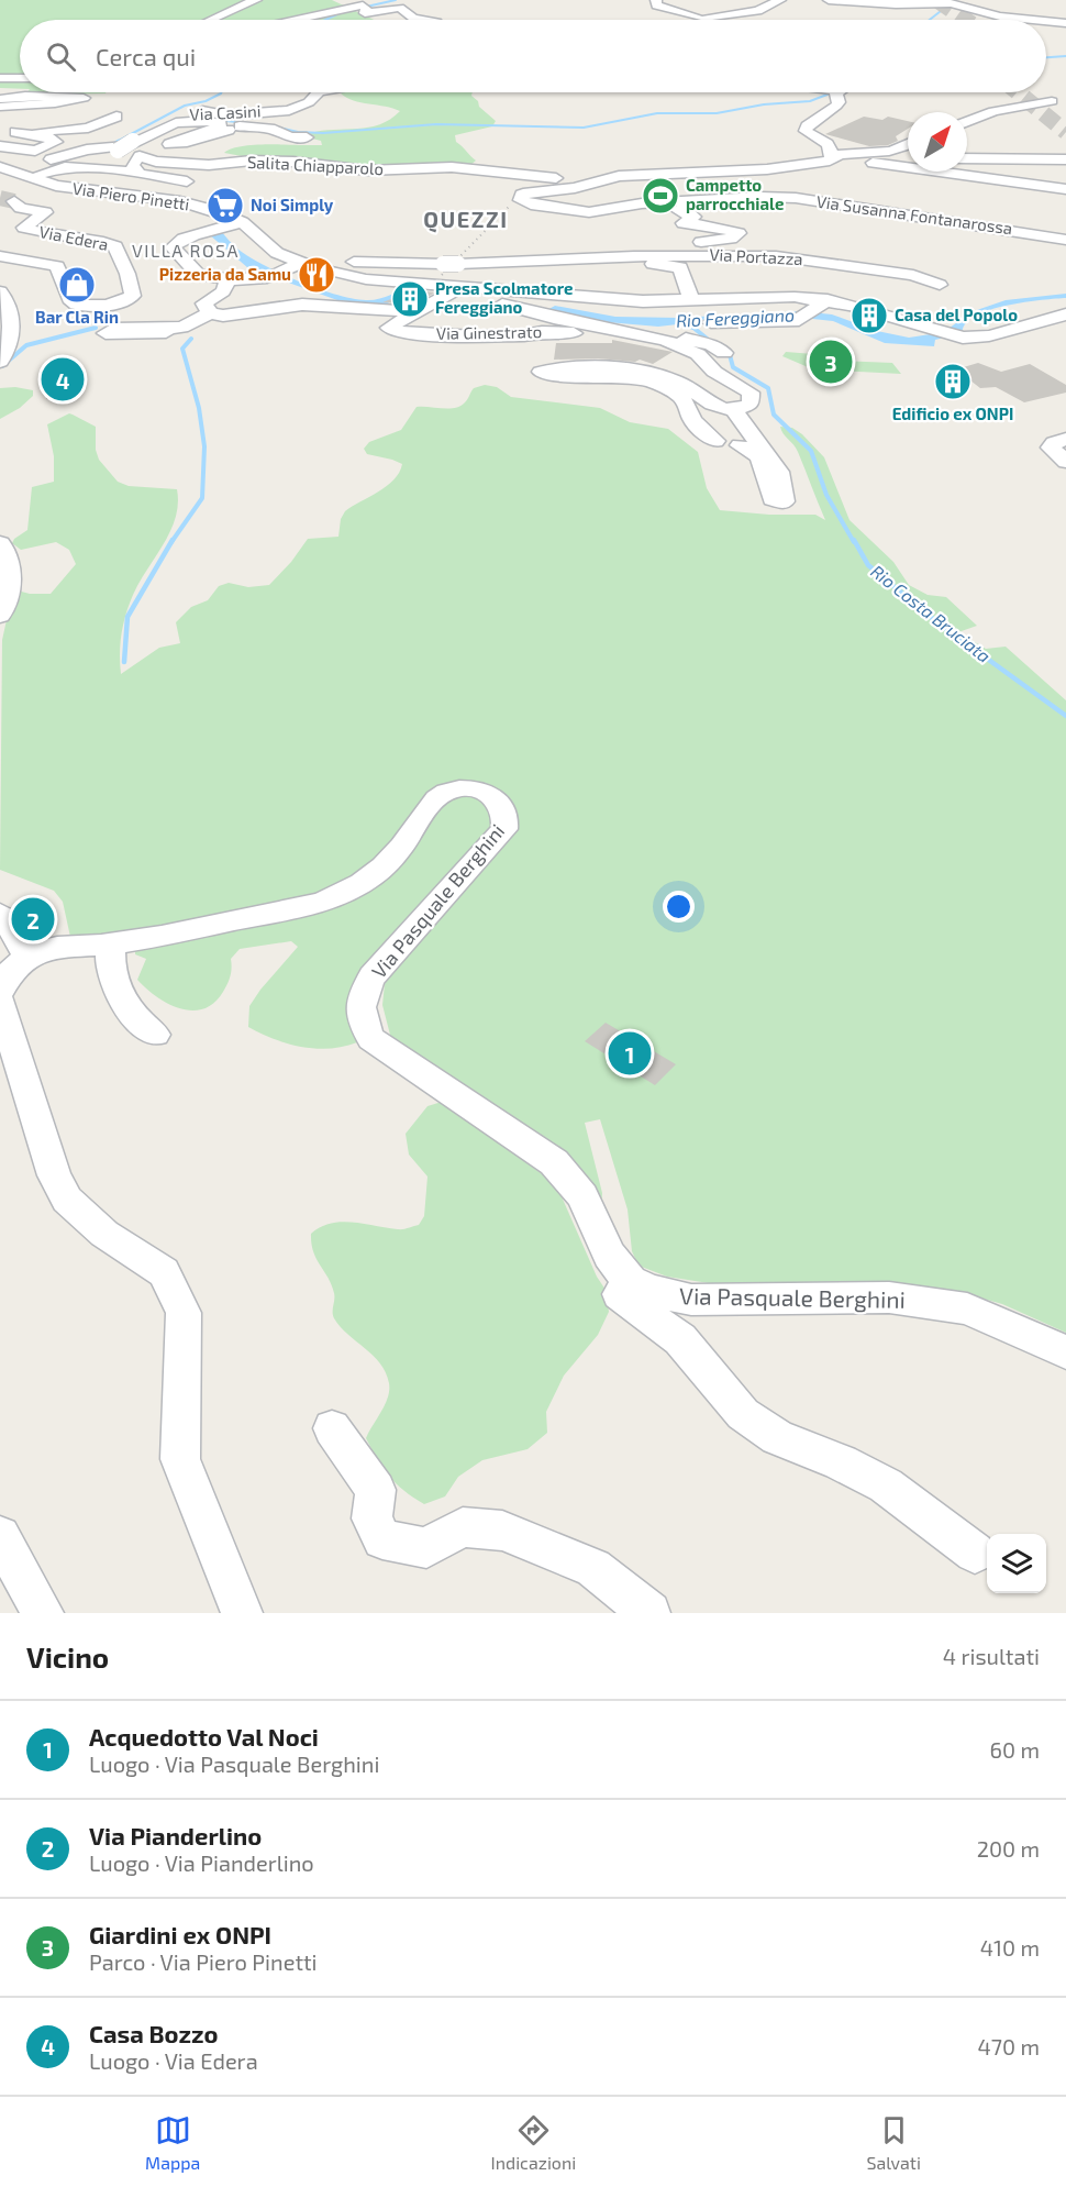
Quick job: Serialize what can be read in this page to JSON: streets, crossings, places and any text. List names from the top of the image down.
{
  "streets": {
    "street": [
      "Via Casini",
      "Salita Chiapparolo",
      "Via Piero Pinetti",
      "Via Susanna Fontanarossa",
      "Via Edera",
      "Via Portazza",
      "Via Ginestrato",
      "Via Pasquale Berghini"
    ]
  },
  "crossings": [
    ["Via Casini", "Via Piero Pinetti"],
    ["Salita Chiapparolo", "Via Susanna Fontanarossa"],
    ["Via Piero Pinetti", "Via Edera"],
    ["Via Piero Pinetti", "Via Portazza"],
    ["Via Piero Pinetti", "Via Ginestrato"]
  ],
  "districts": ["QUEZZI", "VILLA ROSA"],
  "water": ["Rio Fereggiano", "Rio Costa Bruciata"],
  "places": {
    "sports": ["Campetto parrocchiale"],
    "supermarket": ["Noi Simply"],
    "restaurant": ["Pizzeria da Samu"],
    "shop": ["Bar Cla Rin"],
    "building": ["Presa Scolmatore Fereggiano", "Casa del Popolo", "Edificio ex ONPI"]
  },
  "north": "top right",
  "page": {
    "search": "Cerca qui",
    "pins": [
      "3",
      "4",
      "2",
      "1"
    ],
    "heading": ["Vicino", "4 risultati"],
    "list": [
      {
        "mark": "1",
        "name": "Acquedotto Val Noci",
        "note": "Luogo · Via Pasquale Berghini",
        "value": "60 m"
      },
      {
        "mark": "2",
        "name": "Via Pianderlino",
        "note": "Luogo · Via Pianderlino",
        "value": "200 m"
      },
      {
        "mark": "3",
        "name": "Giardini ex ONPI",
        "note": "Parco · Via Piero Pinetti",
        "value": "410 m"
      },
      {
        "mark": "4",
        "name": "Casa Bozzo",
        "note": "Luogo · Via Edera",
        "value": "470 m"
      }
    ],
    "nav": ["Mappa", "Indicazioni", "Salvati"]
  }
}
